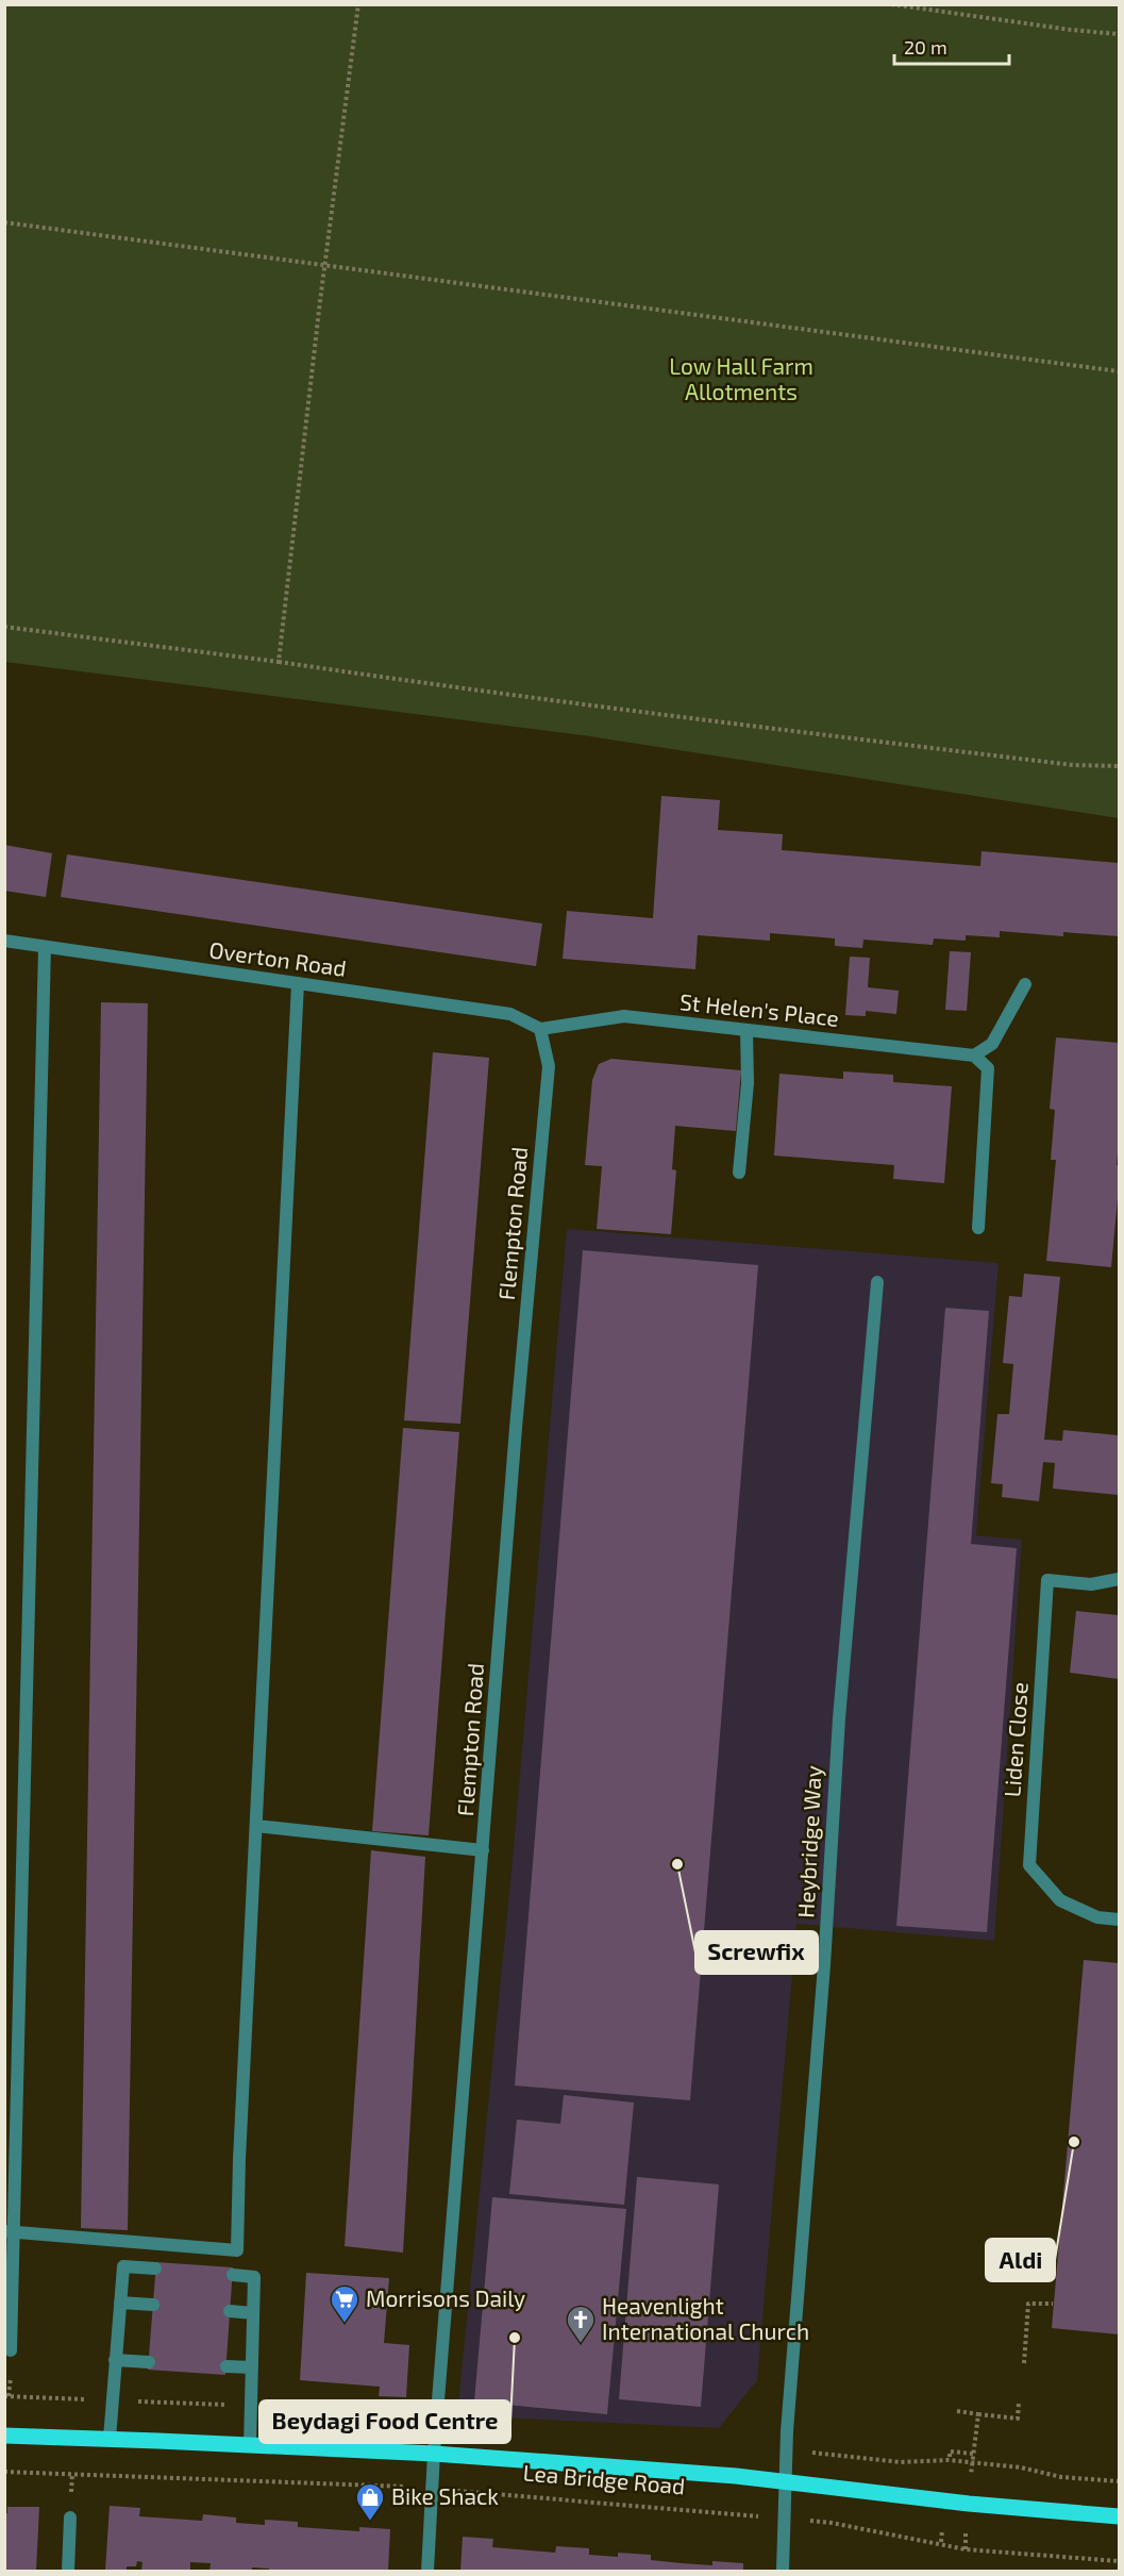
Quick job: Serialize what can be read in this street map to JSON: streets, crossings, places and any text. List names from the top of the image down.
{
  "streets": {
    "main road": ["Lea Bridge Road"],
    "street": [
      "Overton Road",
      "St Helen's Place",
      "Flempton Road",
      "Liden Close",
      "Heybridge Way"
    ]
  },
  "crossings": [
    ["Overton Road", "St Helen's Place"],
    ["Overton Road", "Flempton Road"],
    ["St Helen's Place", "Flempton Road"],
    ["Flempton Road", "Lea Bridge Road"],
    ["Heybridge Way", "Lea Bridge Road"]
  ],
  "parks": ["Low Hall Farm Allotments"],
  "places": {
    "other": ["Screwfix", "Aldi", "Beydagi Food Centre"],
    "supermarket": ["Morrisons Daily"],
    "church": ["Heavenlight International Church"],
    "shop": ["Bike Shack"]
  },
  "scale_bar": "20 m"
}
